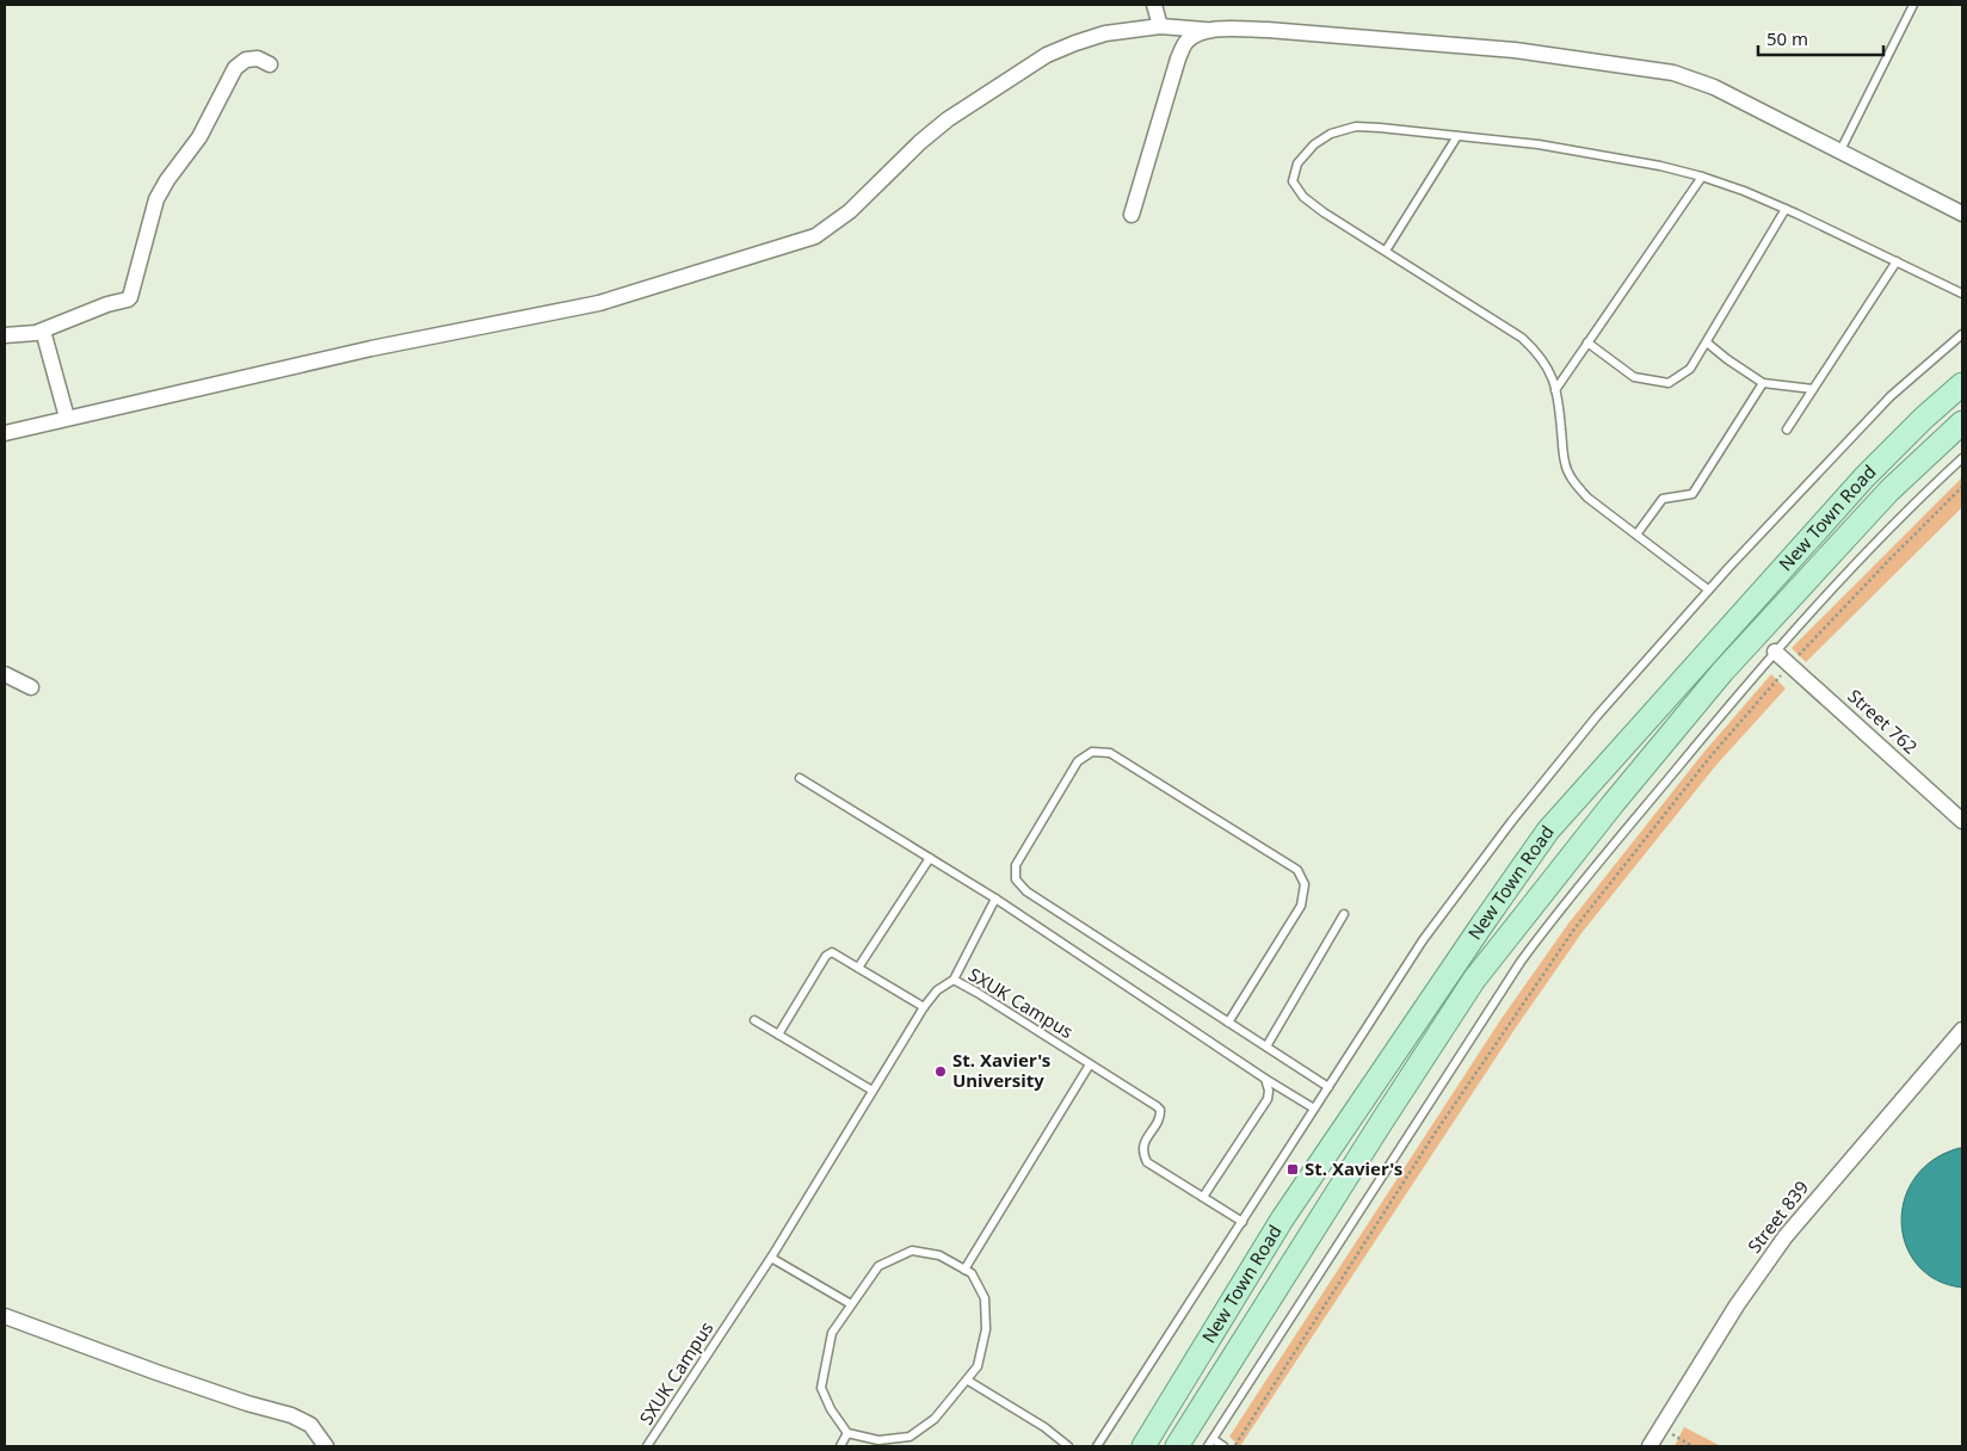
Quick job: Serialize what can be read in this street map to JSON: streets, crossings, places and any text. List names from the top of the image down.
{
  "streets": {
    "main road": ["New Town Road"],
    "street": ["Street 762", "Street 839"],
    "lane": ["SXUK Campus"]
  },
  "places": {
    "other": ["St. Xavier's University"],
    "transit": ["St. Xavier's"]
  },
  "scale_bar": "50 m"
}
